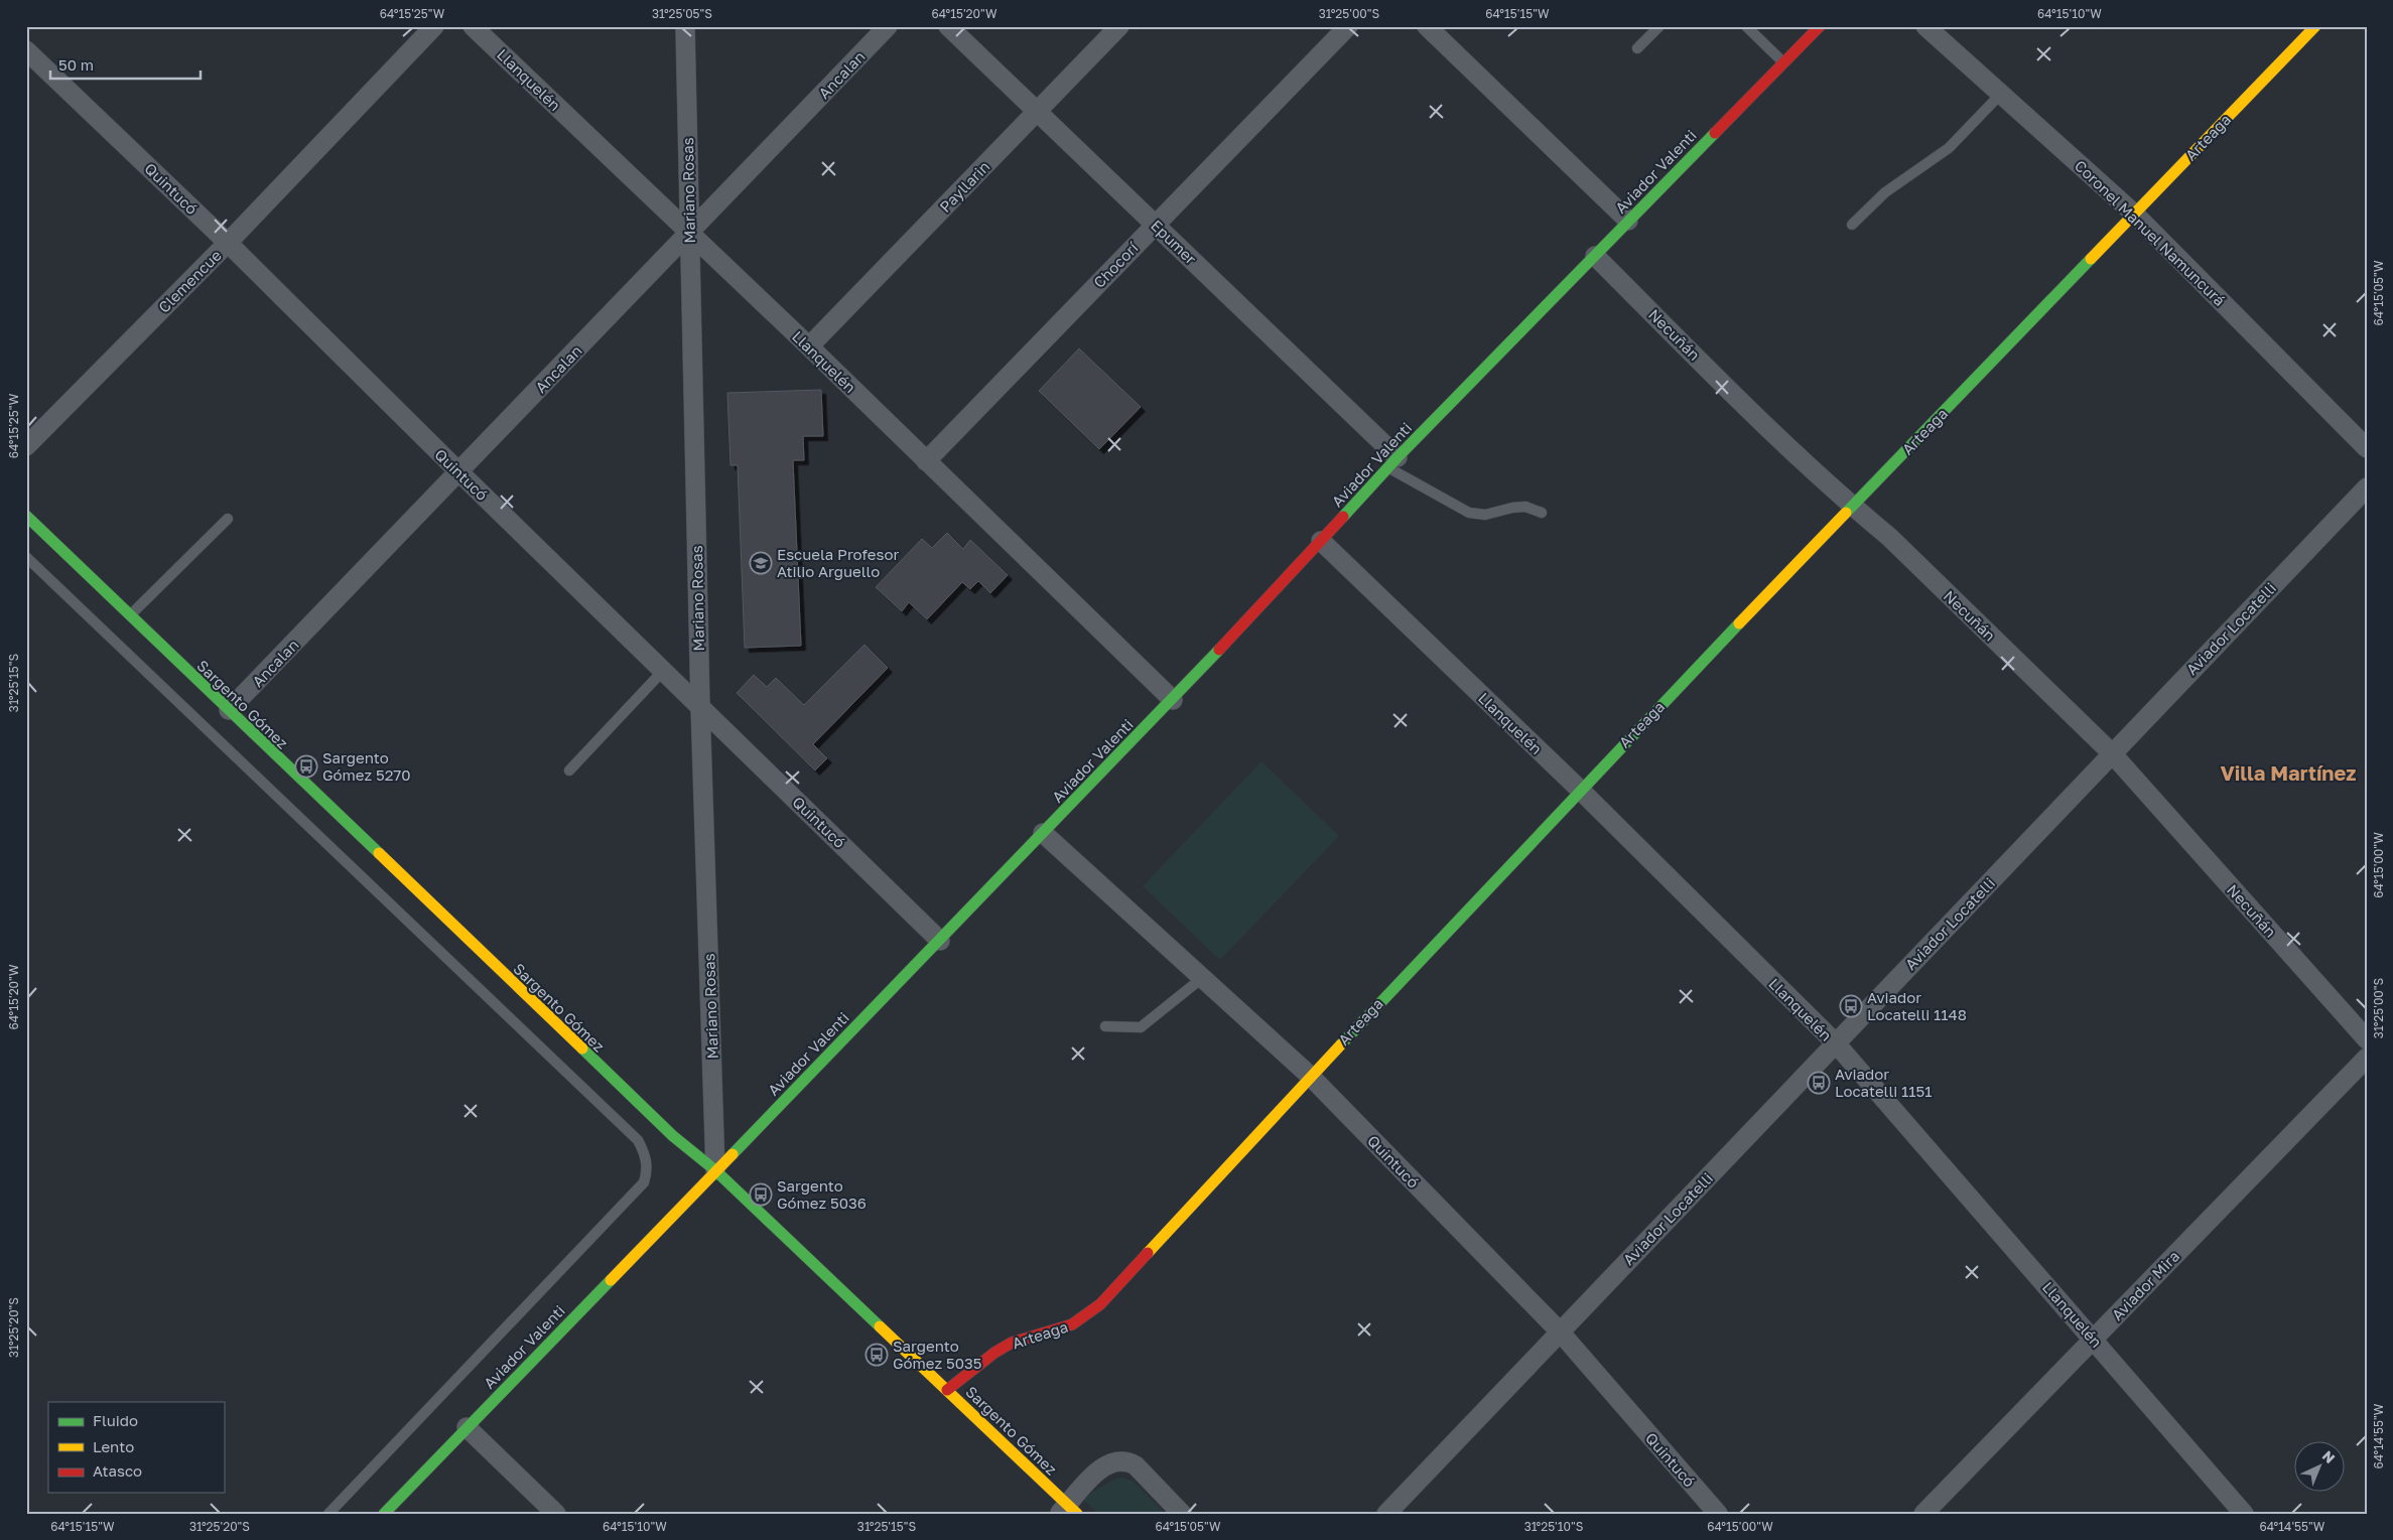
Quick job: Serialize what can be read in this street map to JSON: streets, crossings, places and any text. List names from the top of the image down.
{
  "streets": {
    "street": [
      "Ancalan",
      "Llanquelén",
      "Arteaga",
      "Aviador Valenti",
      "Payllarin",
      "Quintucó",
      "Mariano Rosas",
      "Coronel Manuel Namuncurá",
      "Epumer",
      "Chocorí",
      "Clemencue",
      "Necuñán",
      "Aviador Locatelli",
      "Sargento Gómez",
      "Aviador Mira"
    ]
  },
  "crossings": [
    ["Ancalan", "Llanquelén"],
    ["Ancalan", "Quintucó"],
    ["Ancalan", "Mariano Rosas"],
    ["Ancalan", "Sargento Gómez"],
    ["Llanquelén", "Arteaga"],
    ["Llanquelén", "Aviador Valenti"],
    ["Llanquelén", "Payllarin"],
    ["Llanquelén", "Mariano Rosas"],
    ["Llanquelén", "Chocorí"],
    ["Llanquelén", "Aviador Locatelli"],
    ["Llanquelén", "Aviador Mira"],
    ["Arteaga", "Quintucó"],
    ["Arteaga", "Coronel Manuel Namuncurá"],
    ["Arteaga", "Necuñán"],
    ["Arteaga", "Sargento Gómez"],
    ["Aviador Valenti", "Quintucó"],
    ["Aviador Valenti", "Mariano Rosas"],
    ["Aviador Valenti", "Epumer"],
    ["Aviador Valenti", "Necuñán"],
    ["Aviador Valenti", "Sargento Gómez"],
    ["Payllarin", "Epumer"],
    ["Quintucó", "Mariano Rosas"],
    ["Quintucó", "Clemencue"],
    ["Quintucó", "Aviador Locatelli"],
    ["Mariano Rosas", "Sargento Gómez"],
    ["Epumer", "Chocorí"],
    ["Necuñán", "Aviador Locatelli"]
  ],
  "districts": ["Villa Martínez"],
  "places": {
    "school or university": ["Escuela Profesor Atilio Arguello"],
    "bus stop": [
      "Sargento Gómez 5270",
      "Aviador Locatelli 1148",
      "Aviador Locatelli 1151",
      "Sargento Gómez 5036",
      "Sargento Gómez 5035"
    ]
  },
  "legend": ["Fluido", "Lento", "Atasco"],
  "scale_bar": "50 m",
  "north": "top right",
  "coordinates": [
    "64°15'25\"W",
    "31°25'05\"S",
    "64°15'20\"W",
    "31°25'00\"S",
    "64°15'15\"W",
    "64°15'10\"W",
    "64°15'05\"W",
    "31°25'15\"S",
    "64°15'00\"W",
    "31°25'20\"S",
    "64°14'55\"W",
    "31°25'10\"S"
  ]
}
